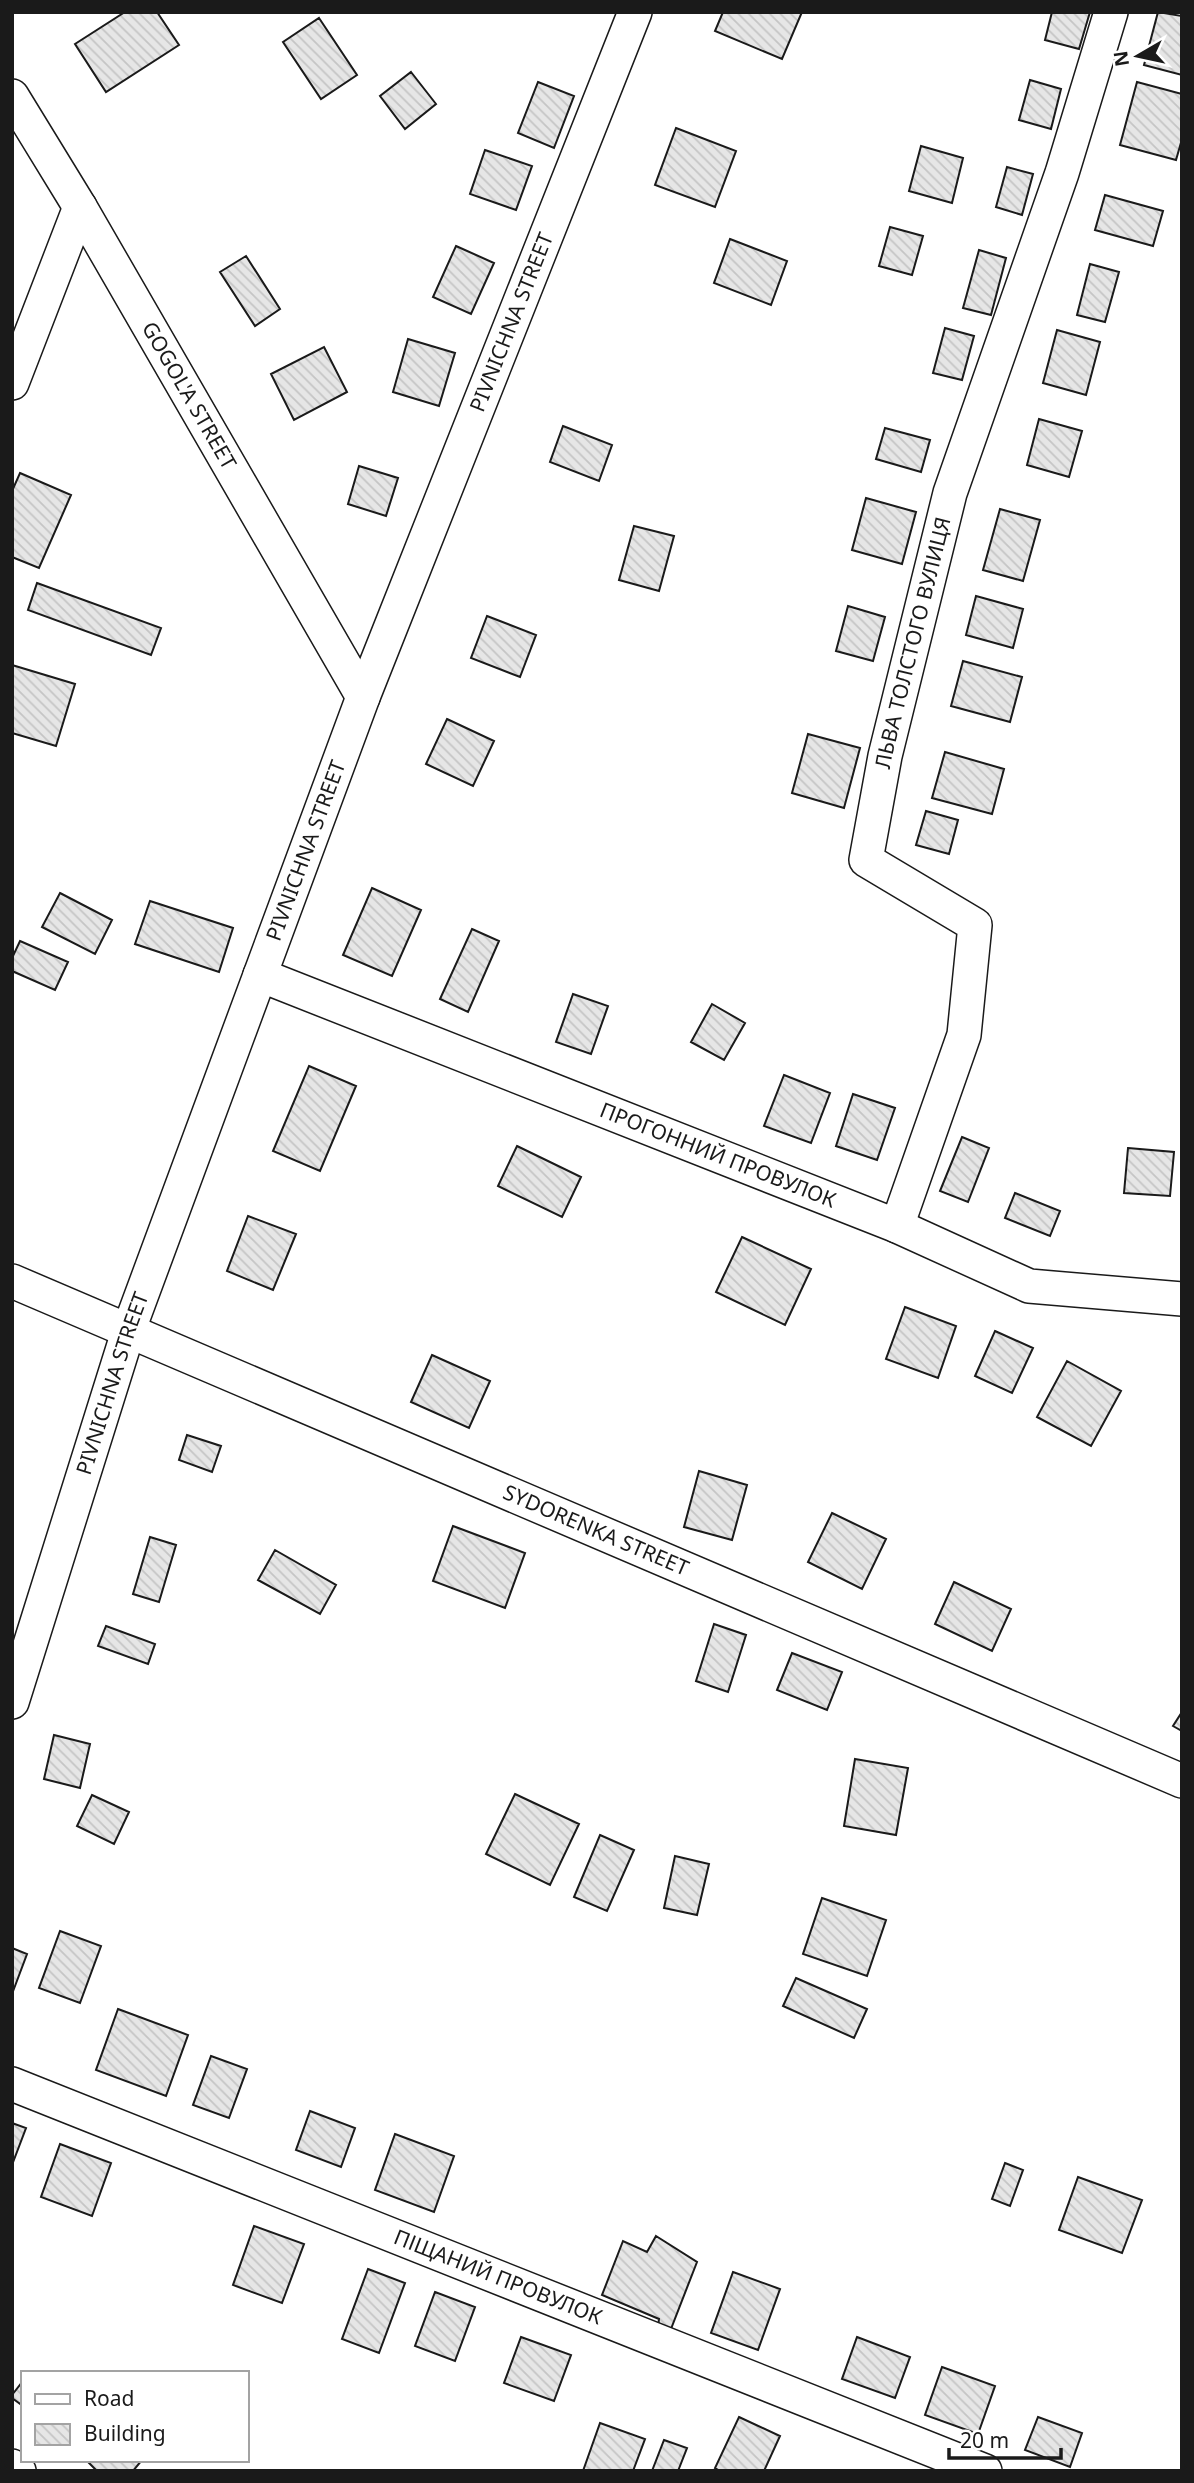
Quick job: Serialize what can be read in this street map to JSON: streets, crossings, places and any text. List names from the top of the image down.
{
  "streets": {
    "street": [
      "PIVNICHNA STREET",
      "GOGOL'A STREET",
      "ЛЬВА ТОЛСТОГО ВУЛИЦЯ",
      "ПРОГОННИЙ ПРОВУЛОК",
      "SYDORENKA STREET",
      "ПІЩАНИЙ ПРОВУЛОК"
    ]
  },
  "crossings": [
    ["PIVNICHNA STREET", "GOGOL'A STREET"],
    ["PIVNICHNA STREET", "ПРОГОННИЙ ПРОВУЛОК"],
    ["PIVNICHNA STREET", "SYDORENKA STREET"],
    ["ЛЬВА ТОЛСТОГО ВУЛИЦЯ", "ПРОГОННИЙ ПРОВУЛОК"]
  ],
  "legend": ["Road", "Building"],
  "scale_bar": "20 m",
  "north": "left"
}
